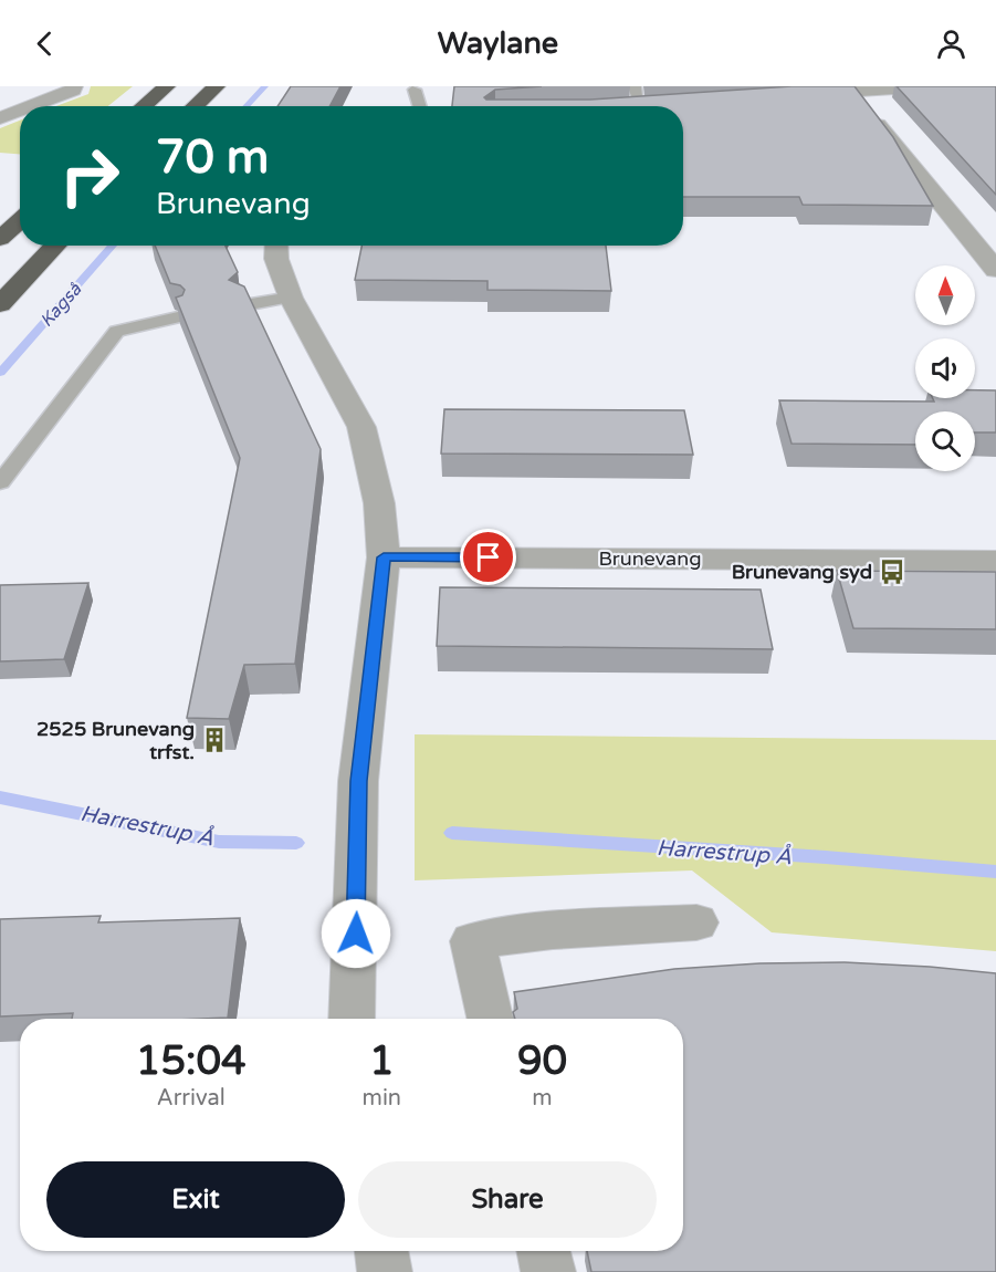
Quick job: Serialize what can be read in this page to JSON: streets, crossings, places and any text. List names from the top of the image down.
{
  "streets": {
    "street": ["Brunevang"]
  },
  "water": ["Kagså", "Harrestrup Å"],
  "places": {
    "bus stop": ["Brunevang syd"],
    "building": ["2525 Brunevang trfst."]
  },
  "north": "top",
  "page": {
    "header": "Waylane",
    "turn": ["70 m", "Brunevang"],
    "eta": [
      "15:04",
      "Arrival",
      "1",
      "min",
      "90",
      "m"
    ],
    "buttons": ["Exit", "Share"]
  }
}
